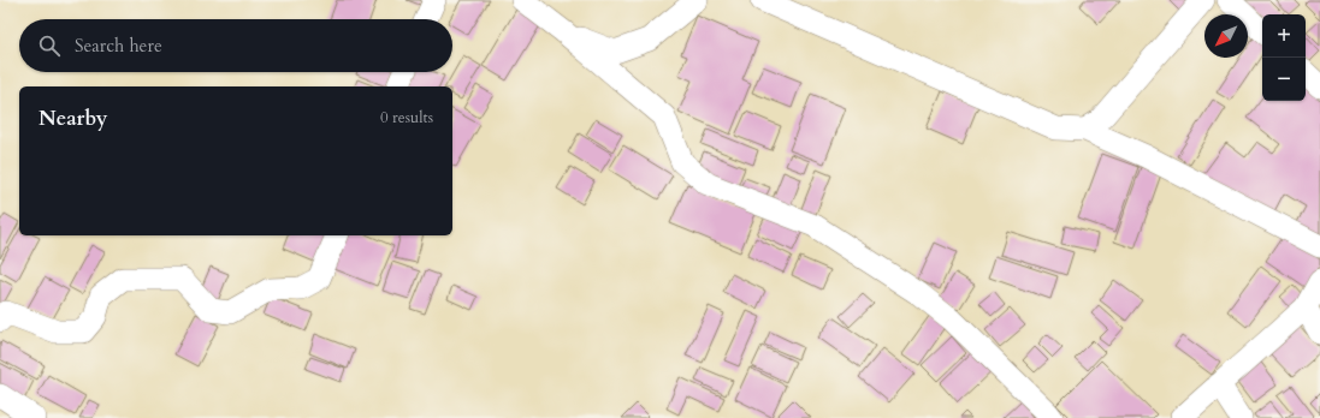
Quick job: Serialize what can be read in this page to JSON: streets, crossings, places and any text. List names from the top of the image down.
{
  "north": "bottom left",
  "page": {
    "map_buttons": ["+", "−"],
    "search": "Search here",
    "heading": ["Nearby", "0 results"]
  }
}
